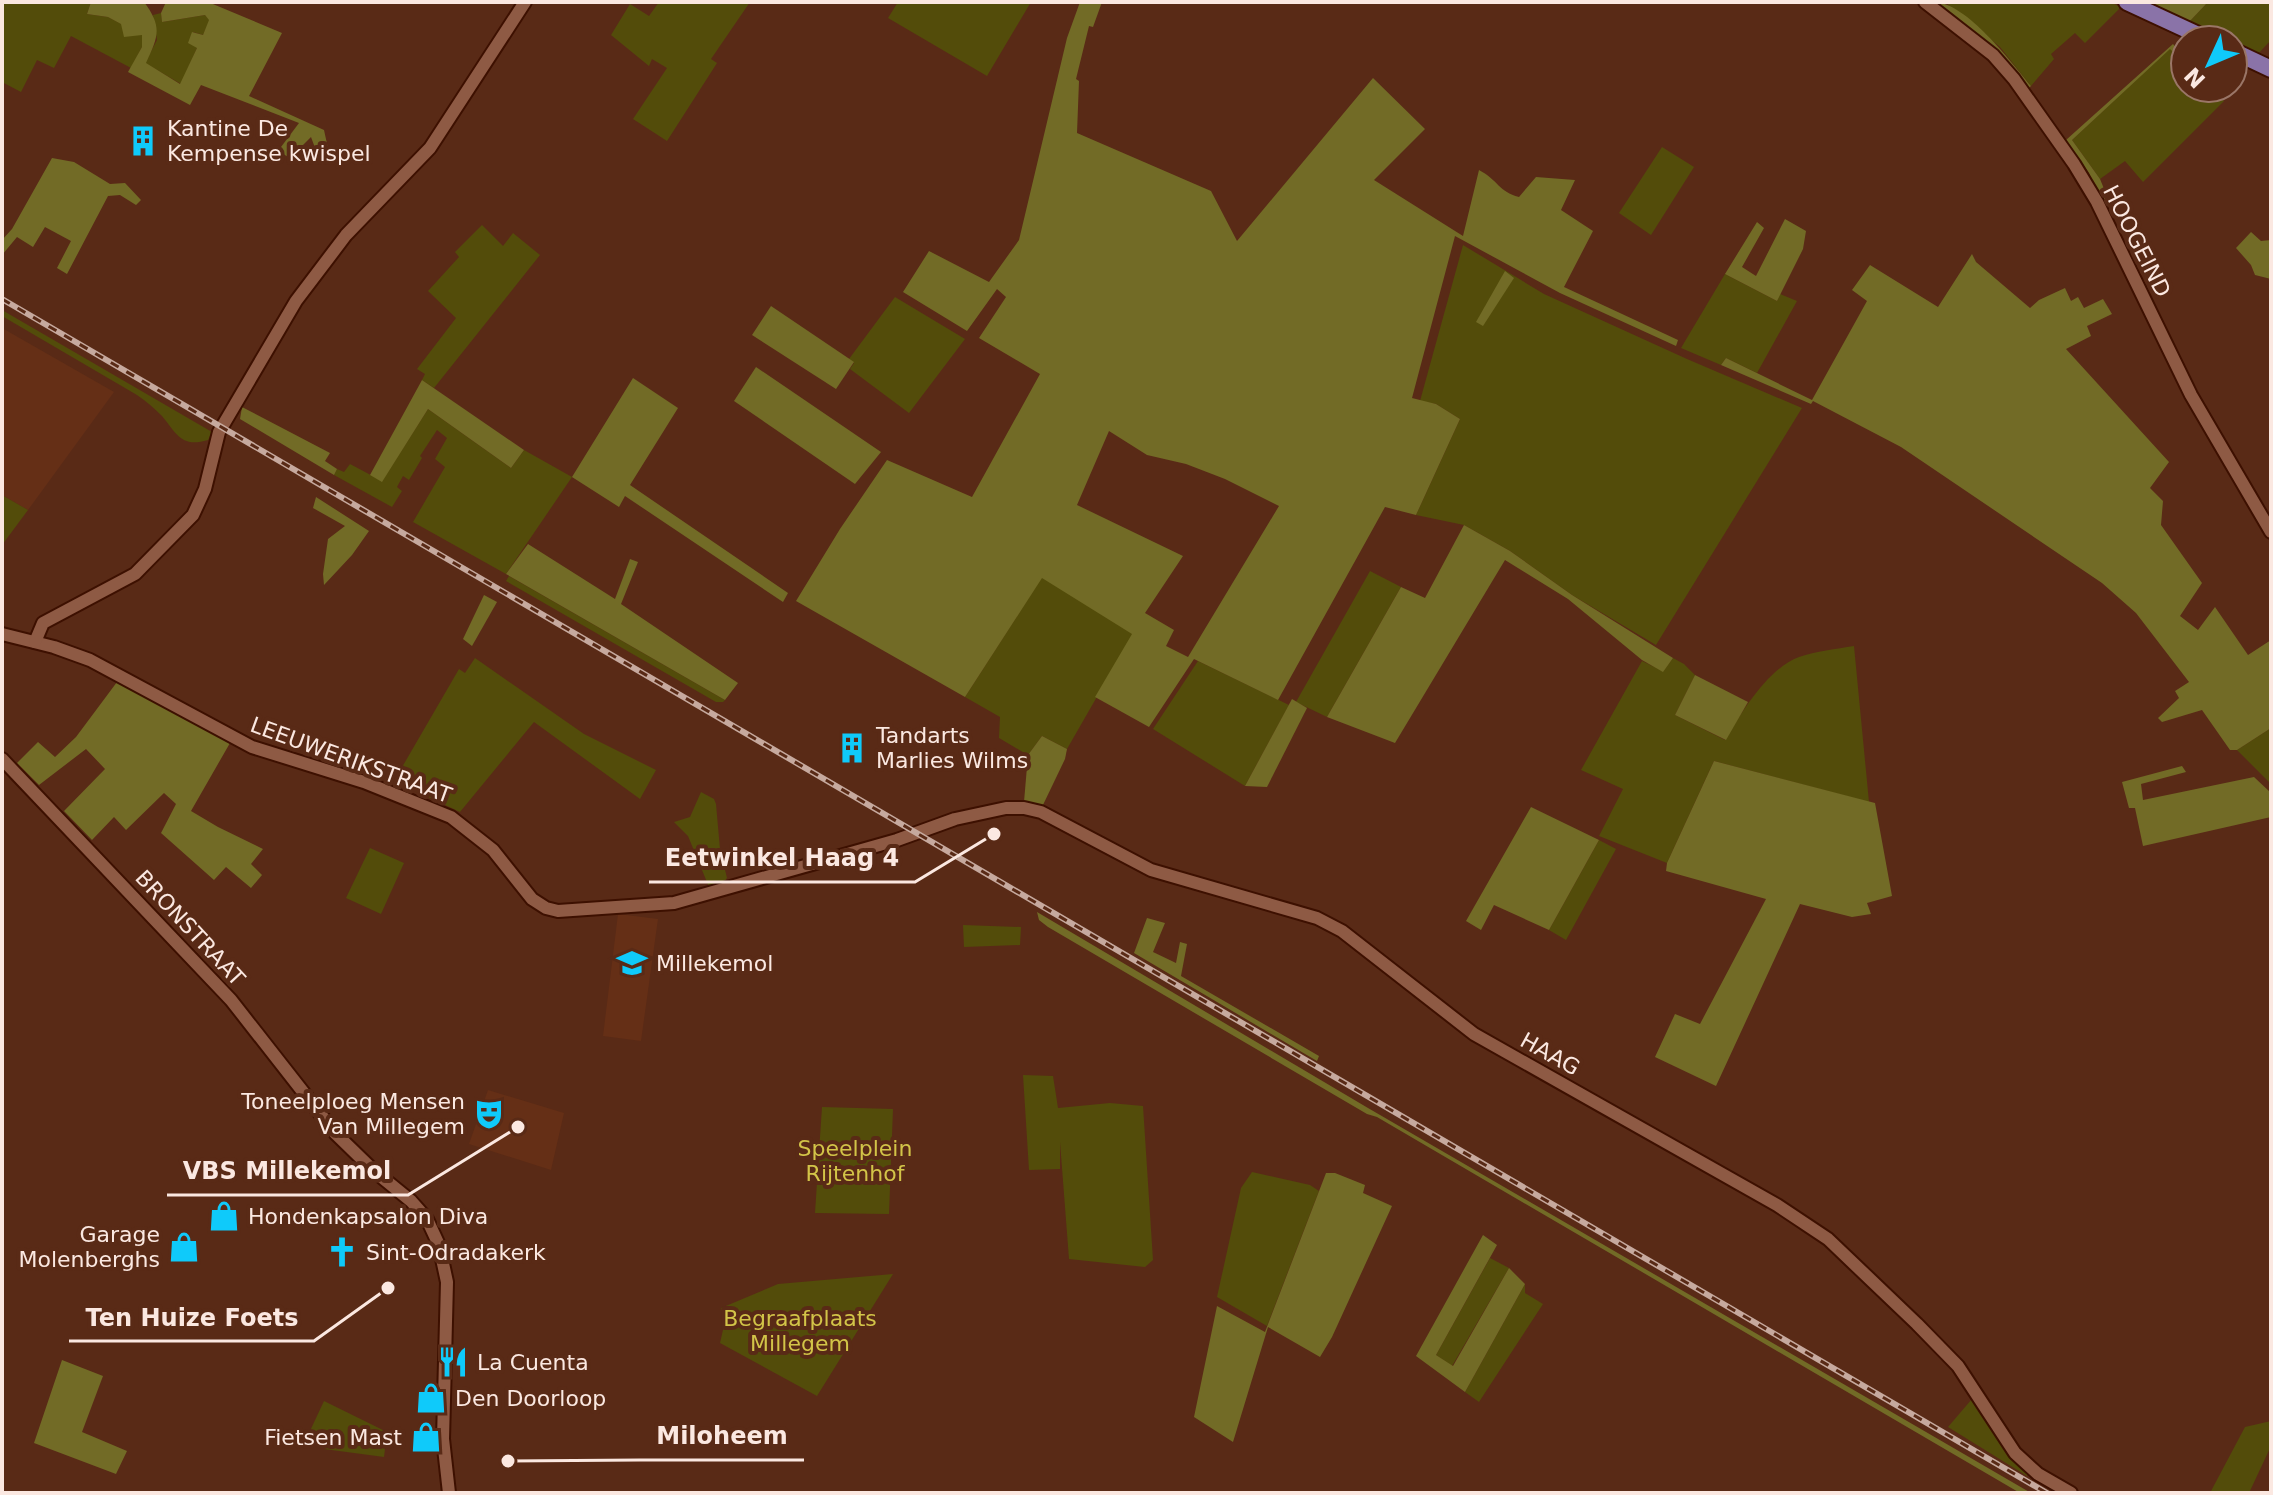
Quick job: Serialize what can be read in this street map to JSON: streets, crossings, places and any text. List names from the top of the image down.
{
  "streets": {
    "street": [
      "HOOGEIND",
      "LEEUWERIKSTRAAT",
      "BRONSTRAAT",
      "HAAG"
    ]
  },
  "crossings": [
    ["LEEUWERIKSTRAAT", "HAAG"]
  ],
  "parks": ["Speelplein Rijtenhof", "Begraafplaats Millegem"],
  "places": {
    "building": ["Kantine De Kempense kwispel", "Tandarts Marlies Wilms"],
    "other": [
      "Eetwinkel Haag 4",
      "VBS Millekemol",
      "Ten Huize Foets",
      "Miloheem"
    ],
    "school or university": ["Millekemol"],
    "theatre": ["Toneelploeg Mensen Van Millegem"],
    "shop": [
      "Hondenkapsalon Diva",
      "Garage Molenberghs",
      "Den Doorloop",
      "Fietsen Mast"
    ],
    "church": ["Sint-Odradakerk"],
    "restaurant": ["La Cuenta"]
  },
  "north": "bottom left"
}
